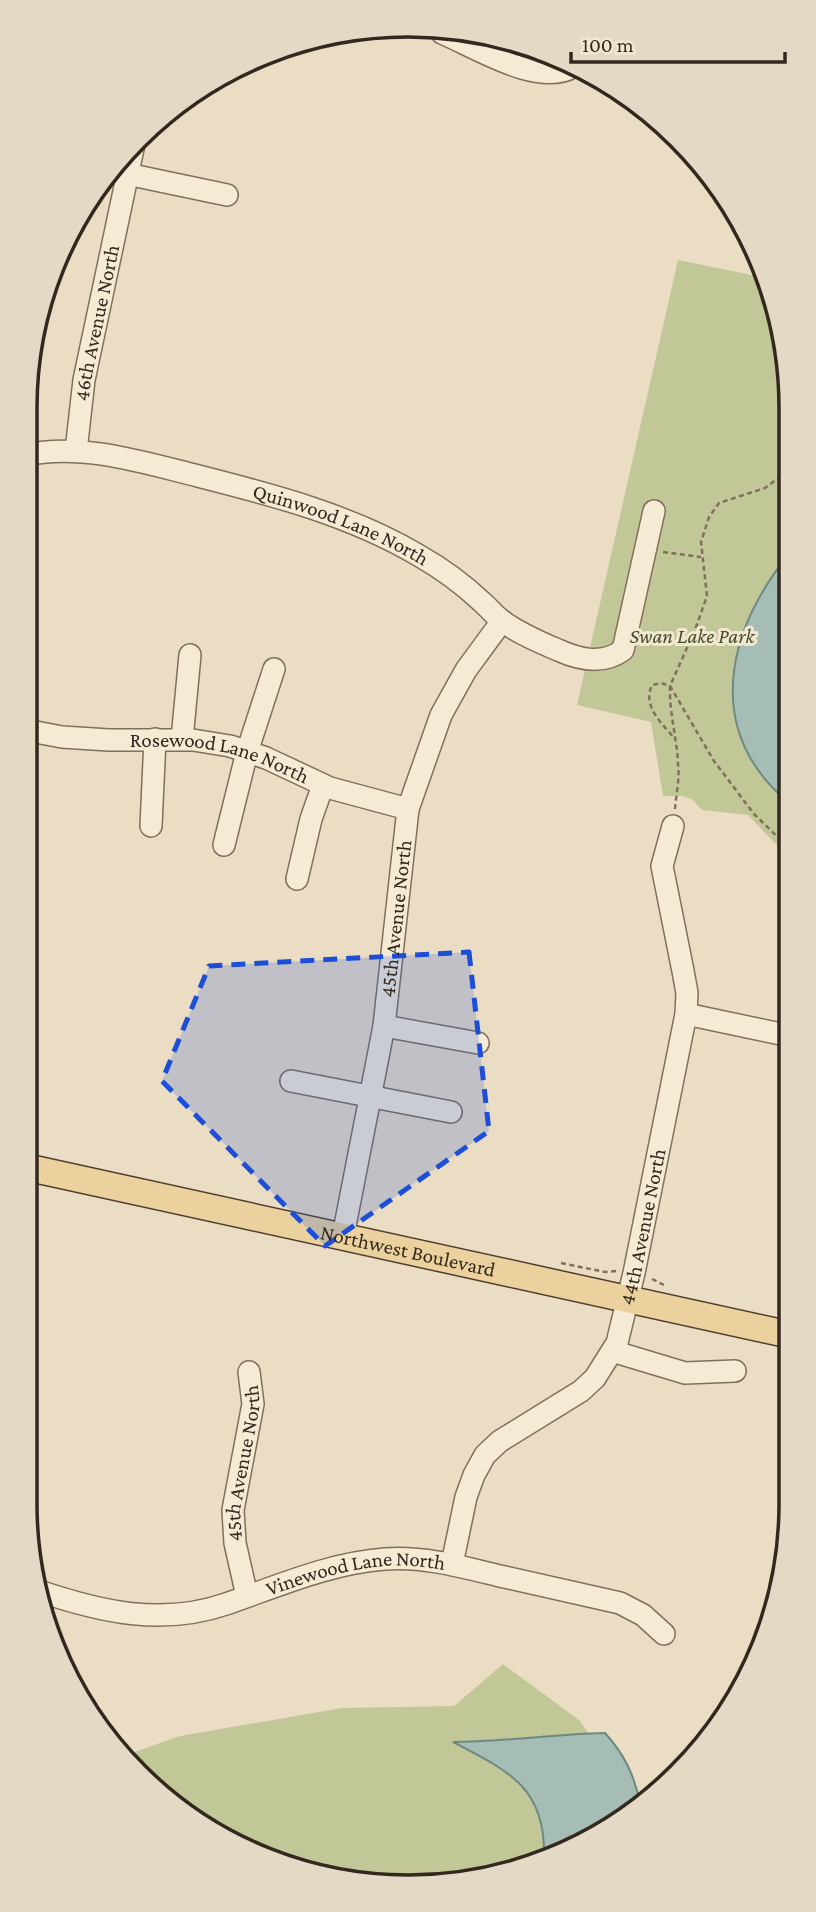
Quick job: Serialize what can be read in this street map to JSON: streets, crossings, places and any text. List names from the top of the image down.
{
  "streets": {
    "main road": ["Northwest Boulevard"],
    "street": [
      "46th Avenue North",
      "Quinwood Lane North",
      "Rosewood Lane North",
      "45th Avenue North",
      "44th Avenue North",
      "Vinewood Lane North"
    ]
  },
  "crossings": [
    ["46th Avenue North", "Quinwood Lane North"],
    ["Quinwood Lane North", "45th Avenue North"],
    ["Rosewood Lane North", "45th Avenue North"],
    ["45th Avenue North", "Northwest Boulevard"],
    ["45th Avenue North", "Vinewood Lane North"],
    ["44th Avenue North", "Northwest Boulevard"],
    ["44th Avenue North", "Vinewood Lane North"]
  ],
  "parks": ["Swan Lake Park"],
  "scale_bar": "100 m"
}
